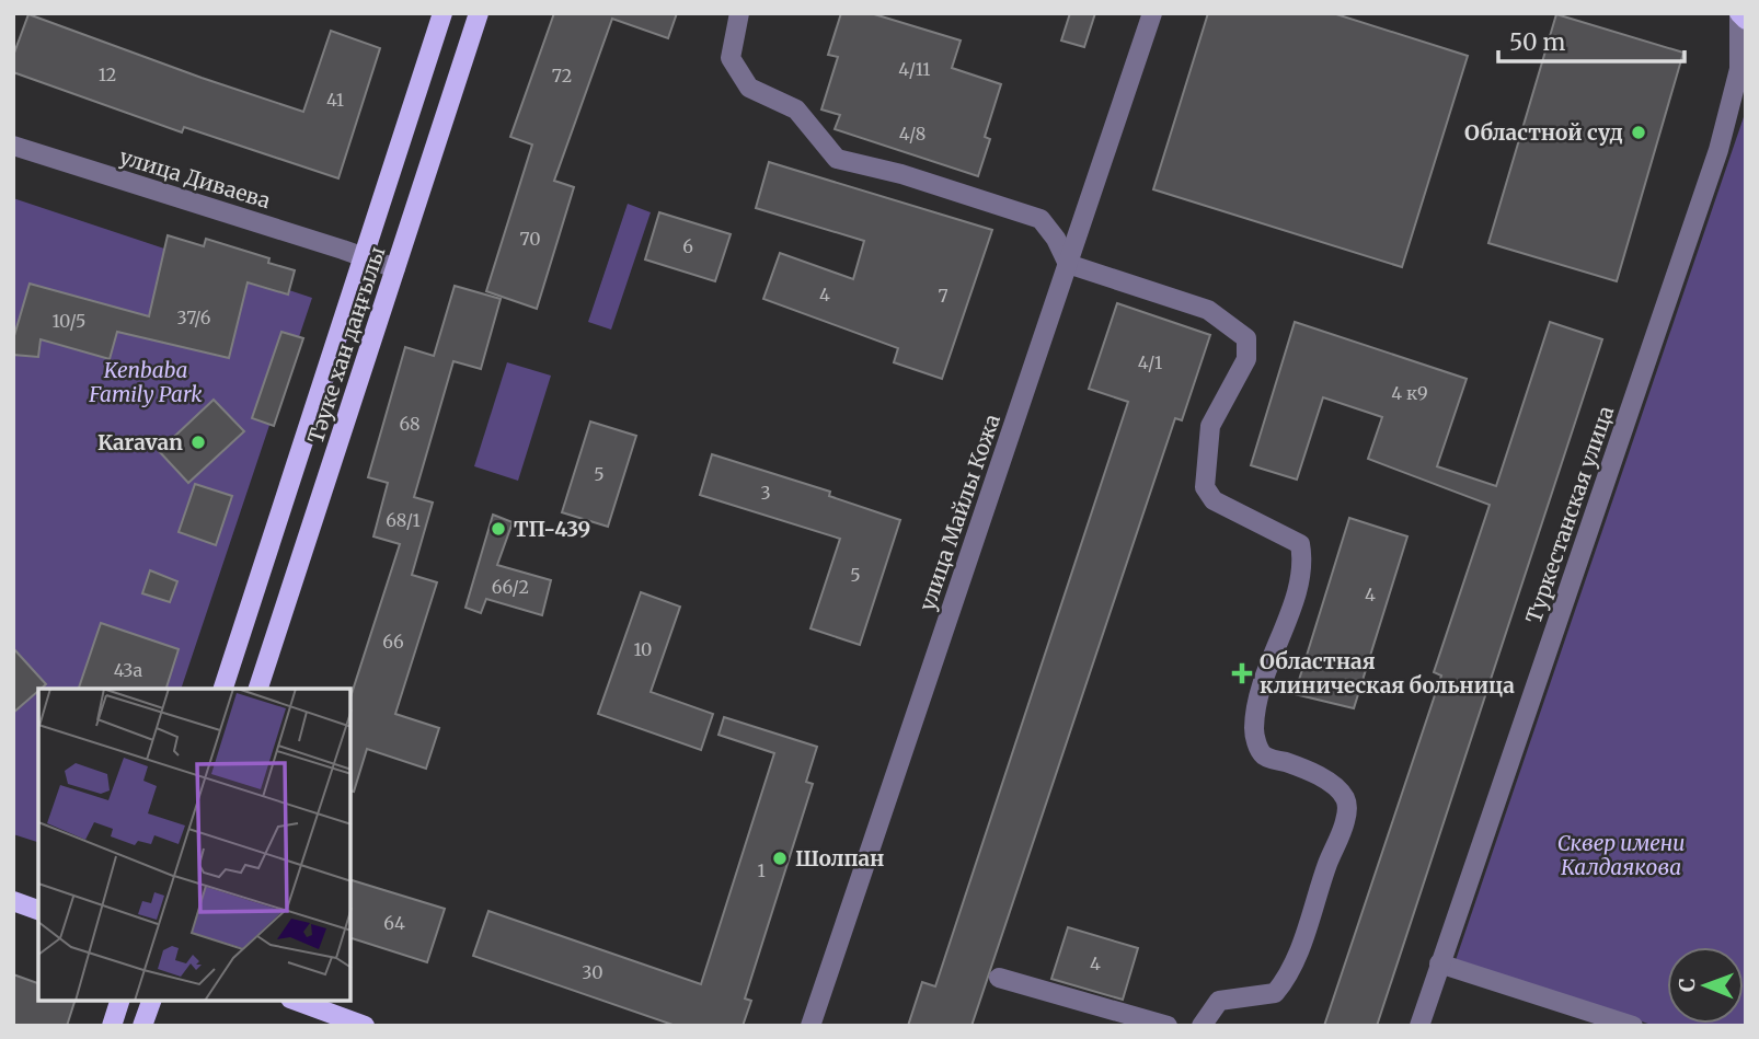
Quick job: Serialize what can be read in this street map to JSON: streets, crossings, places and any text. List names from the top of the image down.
{
  "streets": {
    "main road": ["Тәуке хан даңғылы"],
    "street": ["улица Диваева", "улица Майлы Кожа", "Туркестанская улица"]
  },
  "crossings": [
    ["улица Диваева", "Тәуке хан даңғылы"]
  ],
  "parks": ["Kenbaba Family Park", "Сквер имени Калдаякова"],
  "places": {
    "other": [
      "Областной суд",
      "Karavan",
      "ТП-439",
      "Шолпан"
    ],
    "health": ["Областная клиническая больница"]
  },
  "house_numbers": [
    "4/11",
    "12",
    "72",
    "41",
    "4/8",
    "70",
    "6",
    "4",
    "7",
    "37/6",
    "10/5",
    "4/1",
    "4 к9",
    "68",
    "5",
    "3",
    "68/1",
    "5",
    "66/2",
    "4",
    "66",
    "10",
    "43а",
    "1",
    "64",
    "4",
    "30"
  ],
  "scale_bar": "50 m",
  "north": "left"
}
